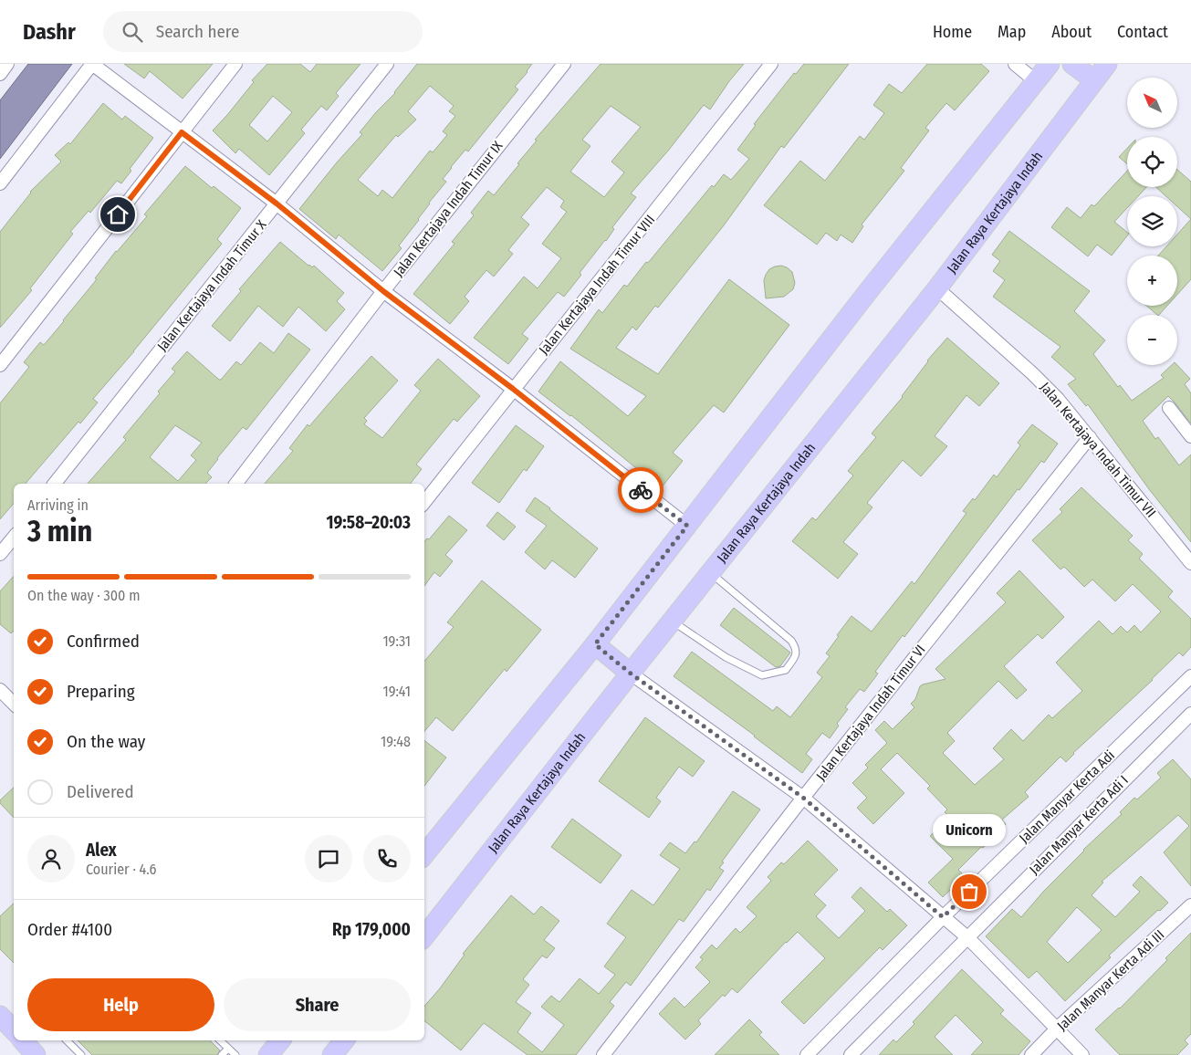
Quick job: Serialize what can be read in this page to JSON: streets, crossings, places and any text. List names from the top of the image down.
{
  "streets": {
    "main road": ["Jalan Raya Kertajaya Indah"],
    "street": [
      "Jalan Kertajaya Indah Timur IX",
      "Jalan Kertajaya Indah Timur VIII",
      "Jalan Kertajaya Indah Timur X",
      "Jalan Kertajaya Indah Timur VII",
      "Jalan Kertajaya Indah Timur VI",
      "Jalan Manyar Kerta Adi",
      "Jalan Manyar Kerta Adi I",
      "Jalan Manyar Kerta Adi III"
    ]
  },
  "crossings": [
    ["Jalan Raya Kertajaya Indah", "Jalan Kertajaya Indah Timur VII"],
    ["Jalan Kertajaya Indah Timur VII", "Jalan Kertajaya Indah Timur VI"]
  ],
  "places": ["Unicorn"],
  "north": "top left",
  "page": {
    "header": "Dashr",
    "search": "Search here",
    "nav": [
      "Home",
      "Map",
      "About",
      "Contact"
    ],
    "map_buttons": ["+", "−"],
    "heading": ["3 min", "Arriving in", "19:58–20:03"],
    "panel": [
      "Alex",
      "Courier · 4.6",
      "Order #4100",
      "Rp 179,000"
    ],
    "bar": "On the way · 300 m",
    "list": [
      ["Confirmed", "19:31"],
      ["Preparing", "19:41"],
      ["On the way", "19:48"],
      "Delivered"
    ],
    "bubble": "Unicorn",
    "buttons": ["Help", "Share"]
  }
}
